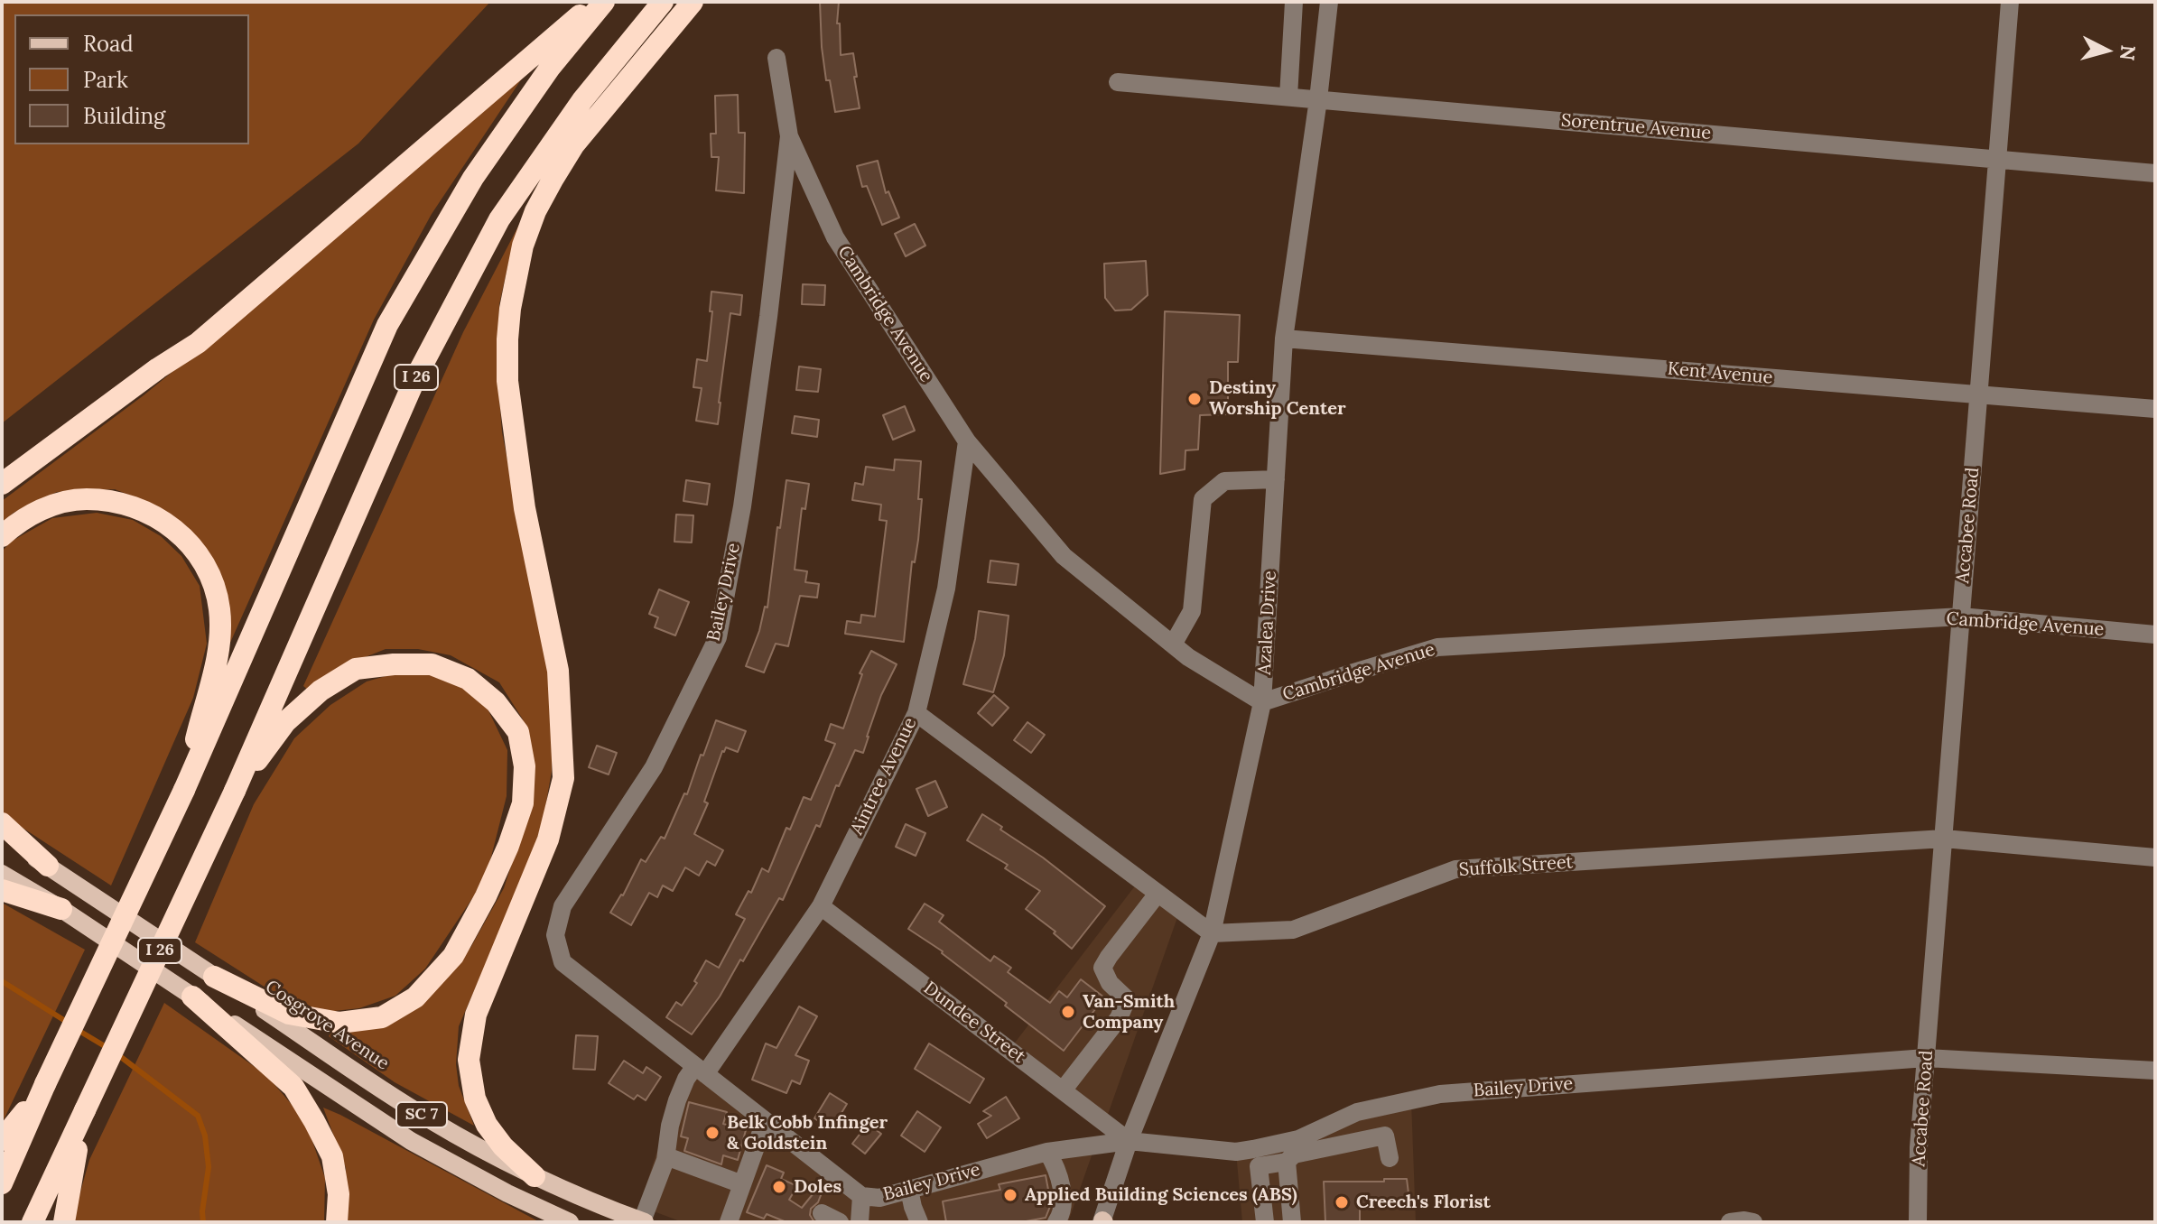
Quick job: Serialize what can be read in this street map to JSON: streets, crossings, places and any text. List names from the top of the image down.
{
  "streets": {
    "highway": ["I 26"],
    "main road": ["Cosgrove Avenue", "SC 7"],
    "street": [
      "Sorentrue Avenue",
      "Cambridge Avenue",
      "Kent Avenue",
      "Accabee Road",
      "Bailey Drive",
      "Azalea Drive",
      "Aintree Avenue",
      "Suffolk Street",
      "Dundee Street"
    ]
  },
  "crossings": [
    ["Sorentrue Avenue", "Accabee Road"],
    ["Sorentrue Avenue", "Azalea Drive"],
    ["Cambridge Avenue", "Accabee Road"],
    ["Cambridge Avenue", "Bailey Drive"],
    ["Cambridge Avenue", "Azalea Drive"],
    ["Cambridge Avenue", "Aintree Avenue"],
    ["Kent Avenue", "Accabee Road"],
    ["Kent Avenue", "Azalea Drive"],
    ["Accabee Road", "Bailey Drive"],
    ["Accabee Road", "Suffolk Street"],
    ["Bailey Drive", "Azalea Drive"],
    ["Bailey Drive", "Aintree Avenue"],
    ["Bailey Drive", "Dundee Street"],
    ["Azalea Drive", "Suffolk Street"],
    ["Azalea Drive", "Dundee Street"],
    ["Aintree Avenue", "Dundee Street"],
    ["Aintree Avenue", "Cosgrove Avenue"]
  ],
  "places": [
    "Destiny Worship Center",
    "Van-Smith Company",
    "Belk Cobb Infinger & Goldstein",
    "Doles",
    "Applied Building Sciences (ABS)",
    "Creech's Florist"
  ],
  "legend": ["Road", "Park", "Building"],
  "north": "right"
}
